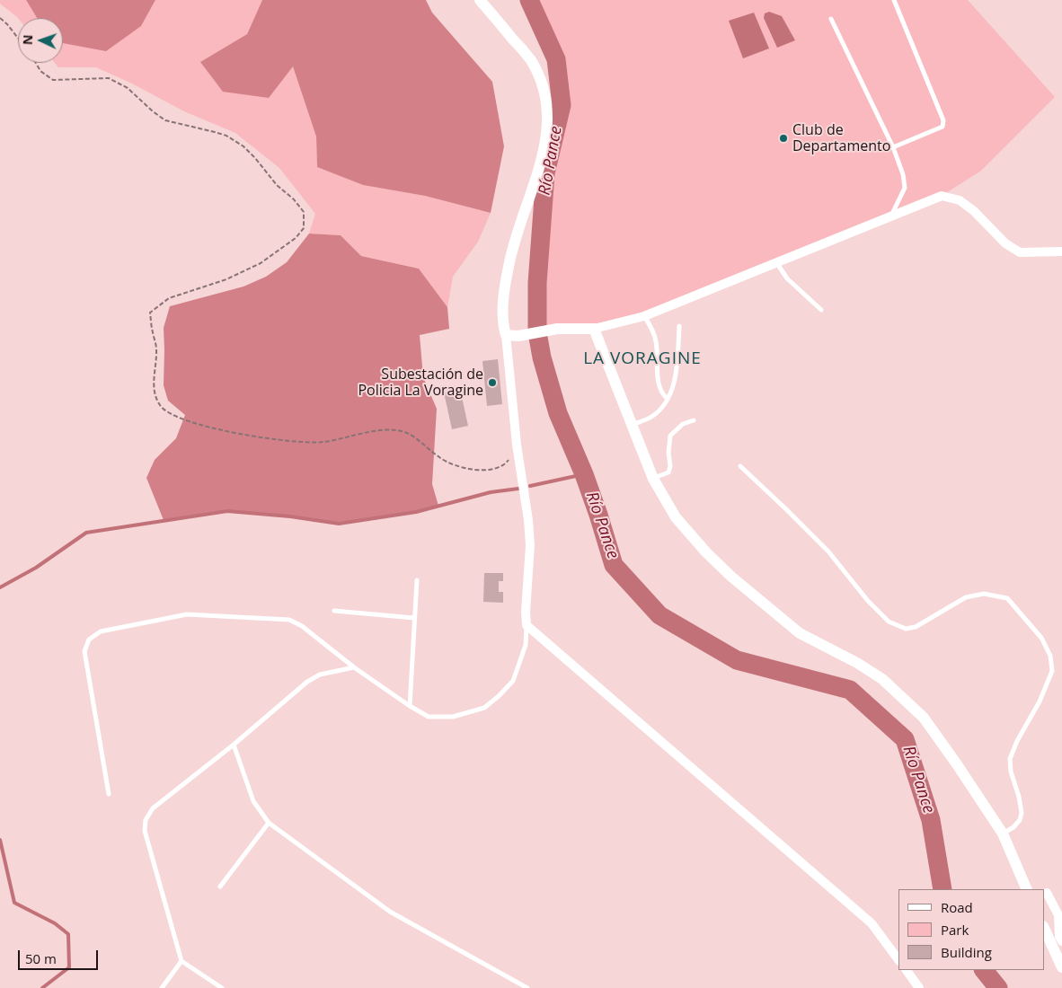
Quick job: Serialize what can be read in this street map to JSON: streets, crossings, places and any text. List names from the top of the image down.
{
  "districts": ["LA VORAGINE"],
  "water": ["Río Pance"],
  "places": ["Club de Departamento", "Subestación de Policia La Voragine"],
  "legend": ["Road", "Park", "Building"],
  "scale_bar": "50 m",
  "north": "left"
}
